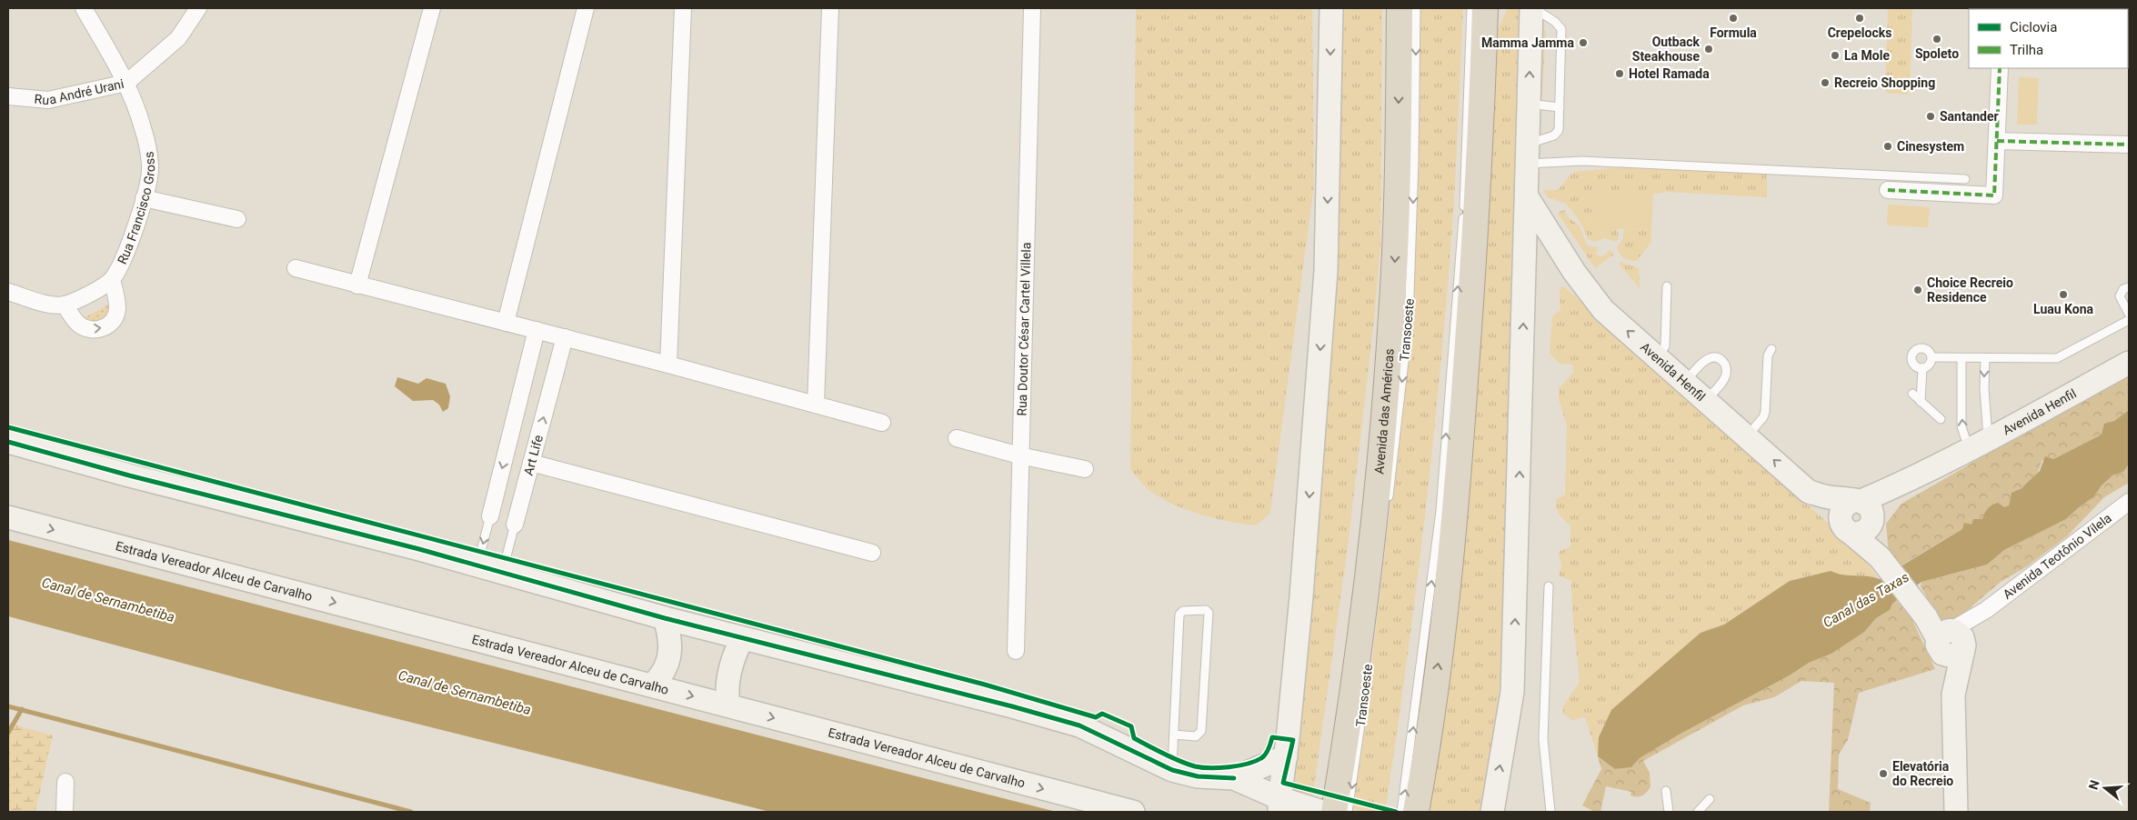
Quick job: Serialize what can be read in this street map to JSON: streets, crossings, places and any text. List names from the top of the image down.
{
  "streets": {
    "highway": ["Avenida das Américas"],
    "street": [
      "Rua André Urani",
      "Rua Francisco Gross",
      "Rua Doutor César Cartel Villela",
      "Avenida Henfil",
      "Art Life",
      "Avenida Teotônio Vilela",
      "Estrada Vereador Alceu de Carvalho"
    ],
    "lane": ["Transoeste"]
  },
  "crossings": [
    ["Rua André Urani", "Rua Francisco Gross"],
    ["Transoeste", "Avenida das Américas"]
  ],
  "one_way": ["Avenida Henfil"],
  "water": ["Canal de Sernambetiba", "Canal das Taxas"],
  "places": [
    "Formula",
    "Crepelocks",
    "Spoleto",
    "Mamma Jamma",
    "Outback Steakhouse",
    "La Mole",
    "Hotel Ramada",
    "Recreio Shopping",
    "Santander",
    "Cinesystem",
    "Choice Recreio Residence",
    "Luau Kona",
    "Elevatória do Recreio"
  ],
  "legend": ["Ciclovia", "Trilha"],
  "north": "left"
}
